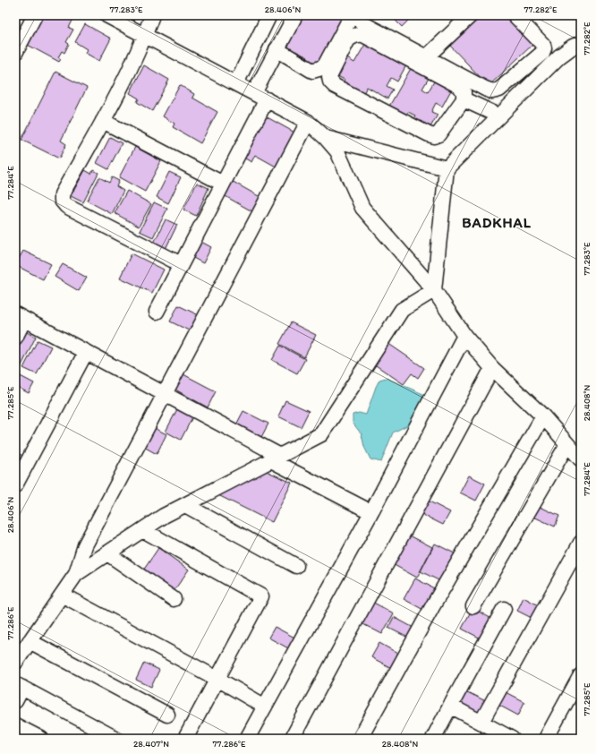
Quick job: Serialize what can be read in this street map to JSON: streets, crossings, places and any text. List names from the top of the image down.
{
  "districts": ["BADKHAL"],
  "coordinates": [
    "77.283°E",
    "28.406°N",
    "77.282°E",
    "77.284°E",
    "77.285°E",
    "28.408°N",
    "77.286°E",
    "28.407°N"
  ]
}
